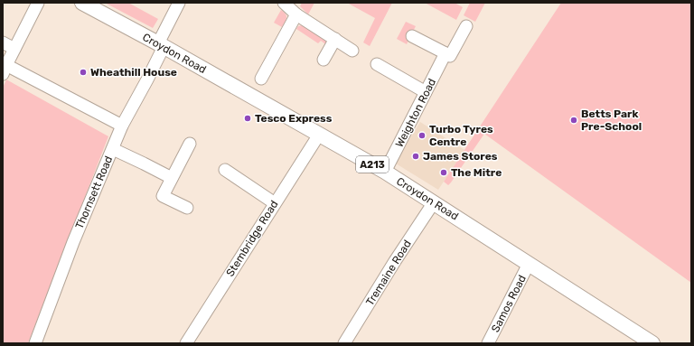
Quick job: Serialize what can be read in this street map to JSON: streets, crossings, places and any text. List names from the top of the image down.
{
  "streets": {
    "main road": ["Croydon Road", "A213"],
    "street": [
      "Weighton Road",
      "Thornsett Road",
      "Stembridge Road",
      "Tremaine Road",
      "Samos Road"
    ]
  },
  "crossings": [
    ["Croydon Road", "Weighton Road"],
    ["Croydon Road", "Thornsett Road"],
    ["Croydon Road", "Stembridge Road"],
    ["Croydon Road", "Tremaine Road"],
    ["Croydon Road", "Samos Road"]
  ],
  "places": [
    "Wheathill House",
    "Tesco Express",
    "Betts Park Pre-School",
    "Turbo Tyres Centre",
    "James Stores",
    "The Mitre"
  ]
}
